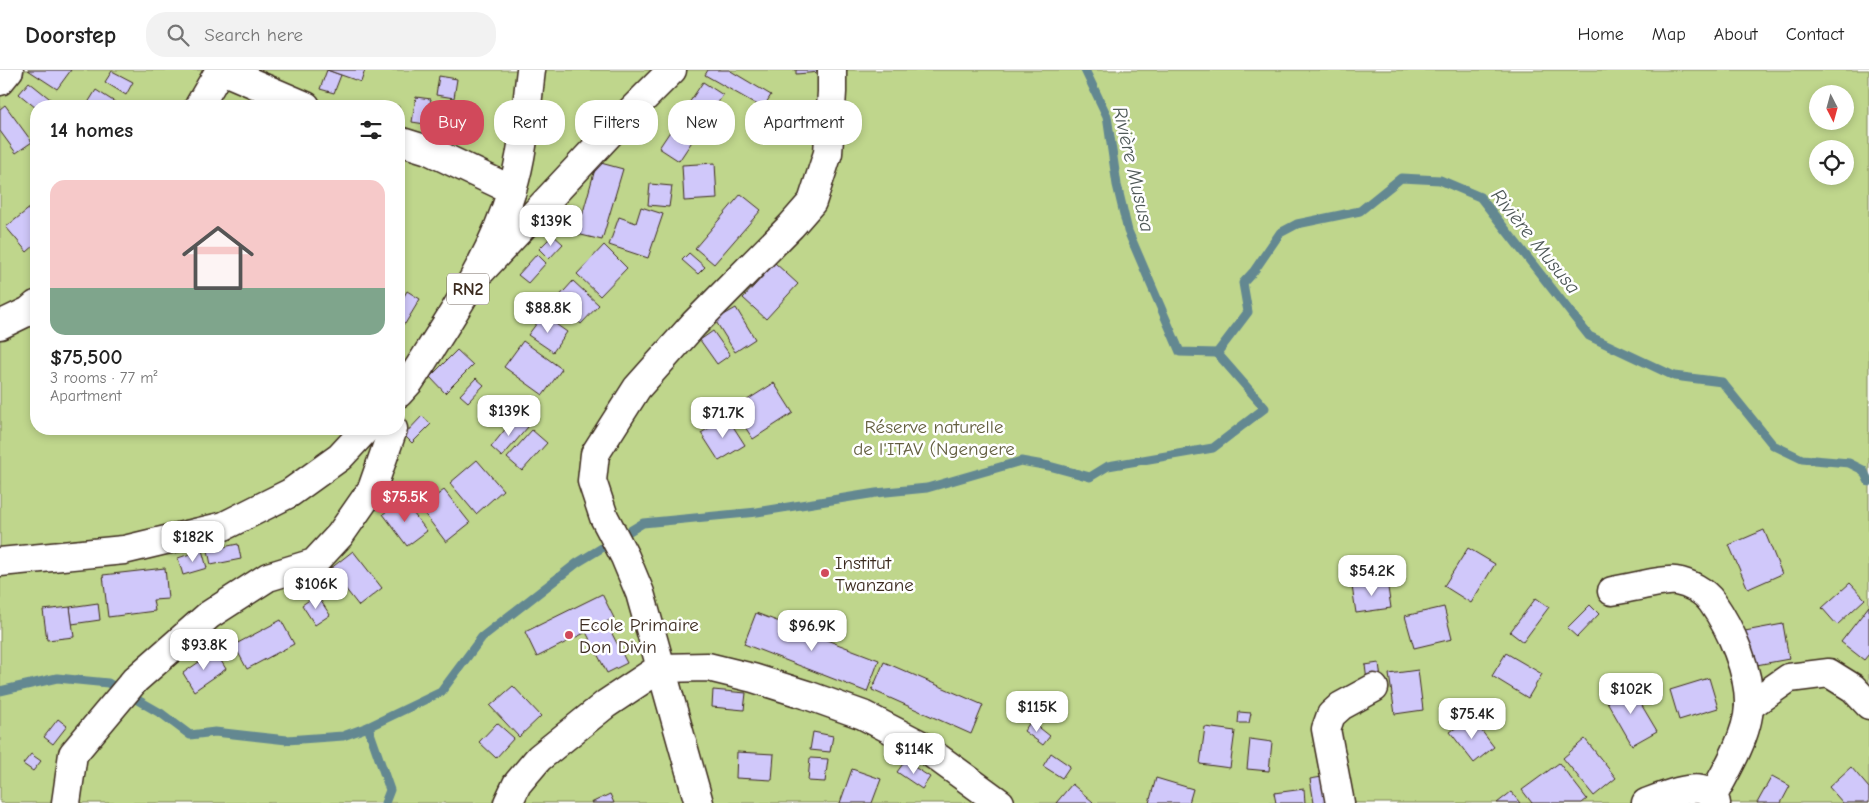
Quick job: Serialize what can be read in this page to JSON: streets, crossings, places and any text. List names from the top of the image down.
{
  "streets": {
    "main road": ["RN2"]
  },
  "water": ["Rivière Mususa"],
  "parks": ["Réserve naturelle de l'ITAV (Ngengere"],
  "places": ["Institut Twanzane", "Ecole Primaire Don Divin"],
  "north": "bottom",
  "page": {
    "header": "Doorstep",
    "search": "Search here",
    "nav": [
      "Home",
      "Map",
      "About",
      "Contact"
    ],
    "chip": [
      "Buy",
      "Rent",
      "Filters",
      "New",
      "Apartment"
    ],
    "heading": "14 homes",
    "list": [
      {
        "name": "$75,500",
        "note": "3 rooms · 77 m² · Apartment"
      }
    ],
    "price": [
      "$139K",
      "$88.8K",
      "$139K",
      "$71.7K",
      "$75.5K",
      "$182K",
      "$54.2K",
      "$106K",
      "$96.9K",
      "$93.8K",
      "$102K",
      "$115K",
      "$75.4K",
      "$114K"
    ]
  }
}
